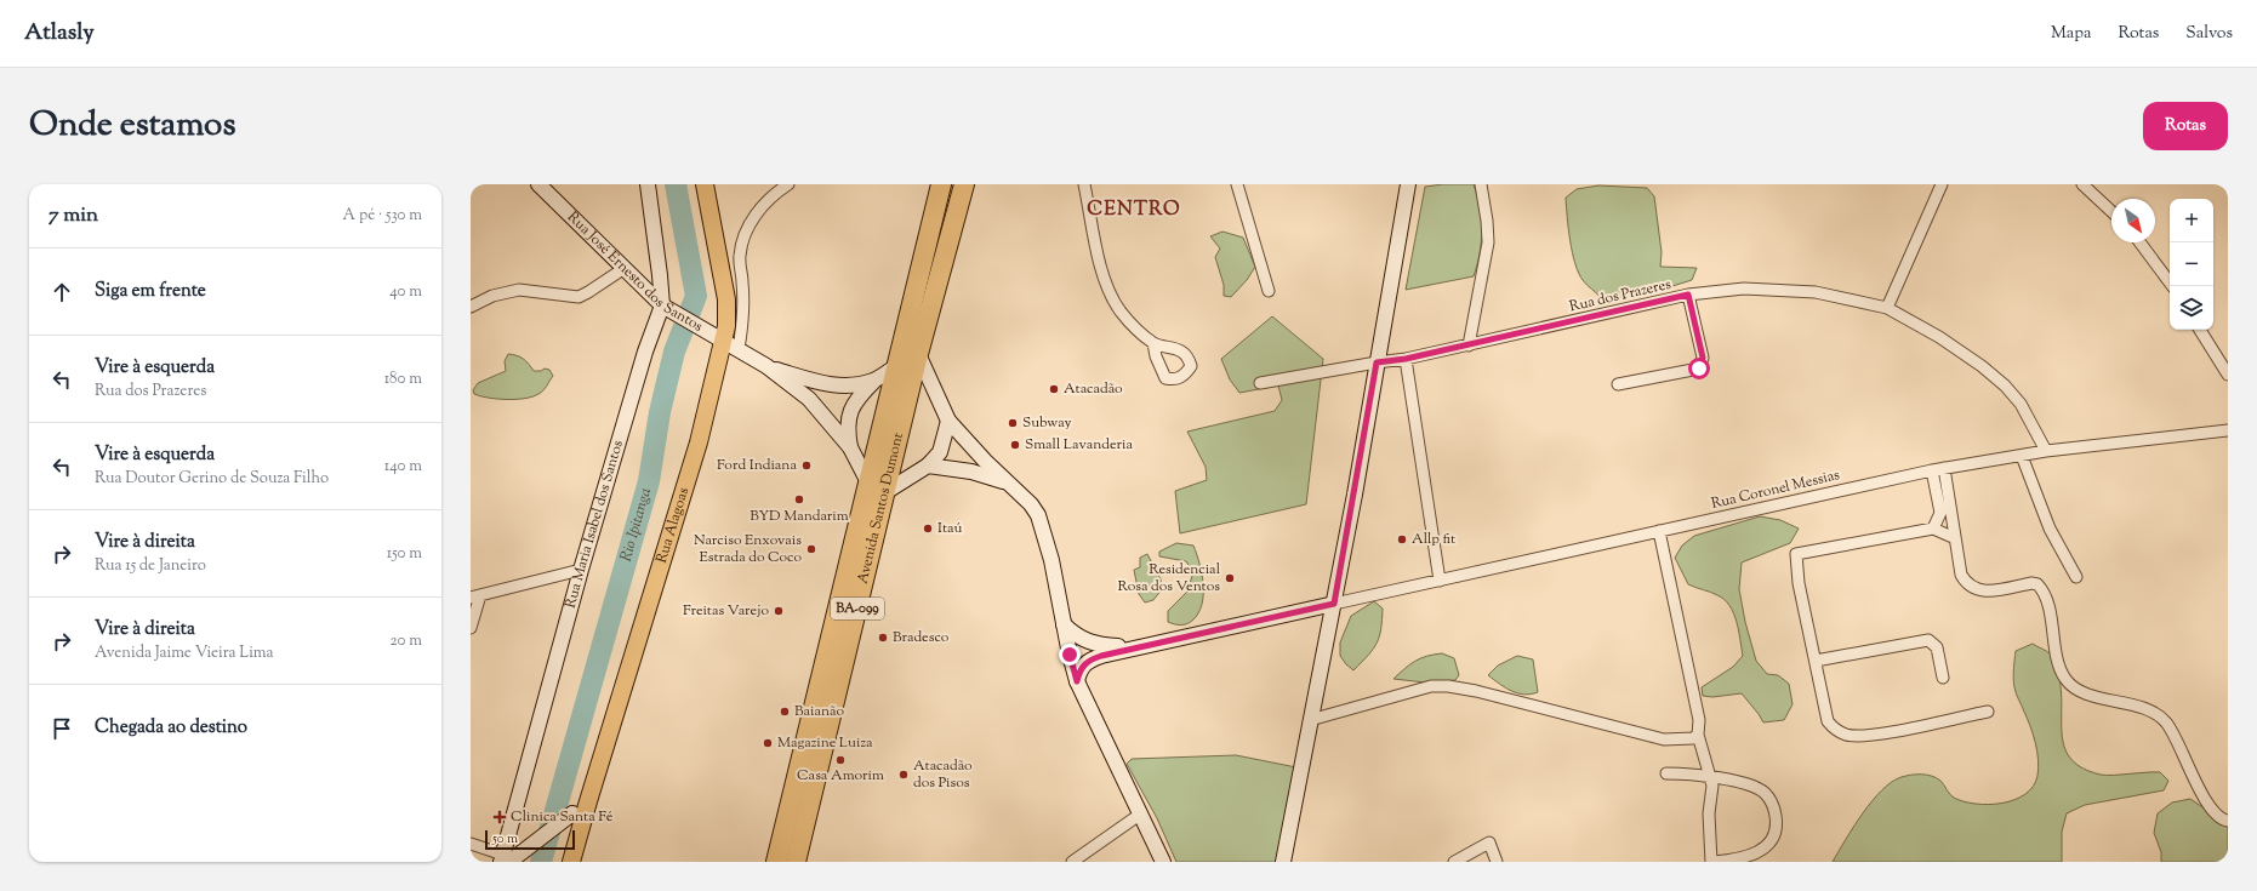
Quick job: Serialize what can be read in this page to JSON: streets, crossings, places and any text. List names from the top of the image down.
{
  "streets": {
    "highway": ["Avenida Santos Dumont", "BA-099"],
    "main road": ["Rua José Ernesto dos Santos", "Rua Maria Isabel dos Santos", "Rua Alagoas"],
    "street": ["Rua dos Prazeres", "Rua Coronel Messias"]
  },
  "crossings": [
    ["Rua José Ernesto dos Santos", "Avenida Santos Dumont"],
    ["Rua José Ernesto dos Santos", "Rua Maria Isabel dos Santos"],
    ["Rua José Ernesto dos Santos", "Rua Alagoas"],
    ["Rua dos Prazeres", "Rua Coronel Messias"]
  ],
  "districts": ["CENTRO"],
  "water": ["Rio Ipitanga"],
  "places": {
    "other": [
      "Atacadão",
      "Subway",
      "Small Lavanderia",
      "Ford Indiana",
      "BYD Mandarim",
      "Itaú",
      "Allp fit",
      "Narciso Enxovais Estrada do Coco",
      "Residencial Rosa dos Ventos",
      "Freitas Varejo",
      "Bradesco",
      "Baianão",
      "Magazine Luiza",
      "Casa Amorim",
      "Atacadão dos Pisos"
    ],
    "health": ["Clinica Santa Fé"]
  },
  "scale_bar": "50 m",
  "north": "bottom right",
  "page": {
    "header": "Atlasly",
    "nav": ["Mapa", "Rotas", "Salvos"],
    "title": "Onde estamos",
    "buttons": "Rotas",
    "heading": ["7 min", "A pé · 530 m"],
    "map_buttons": ["+", "−"],
    "list": [
      ["Siga em frente", "40 m"],
      ["Vire à esquerda", "Rua dos Prazeres", "180 m"],
      ["Vire à esquerda", "Rua Doutor Gerino de Souza Filho", "140 m"],
      ["Vire à direita", "Rua 15 de Janeiro", "150 m"],
      ["Vire à direita", "Avenida Jaime Vieira Lima", "20 m"],
      "Chegada ao destino"
    ],
    "scale": "50 m"
  }
}
